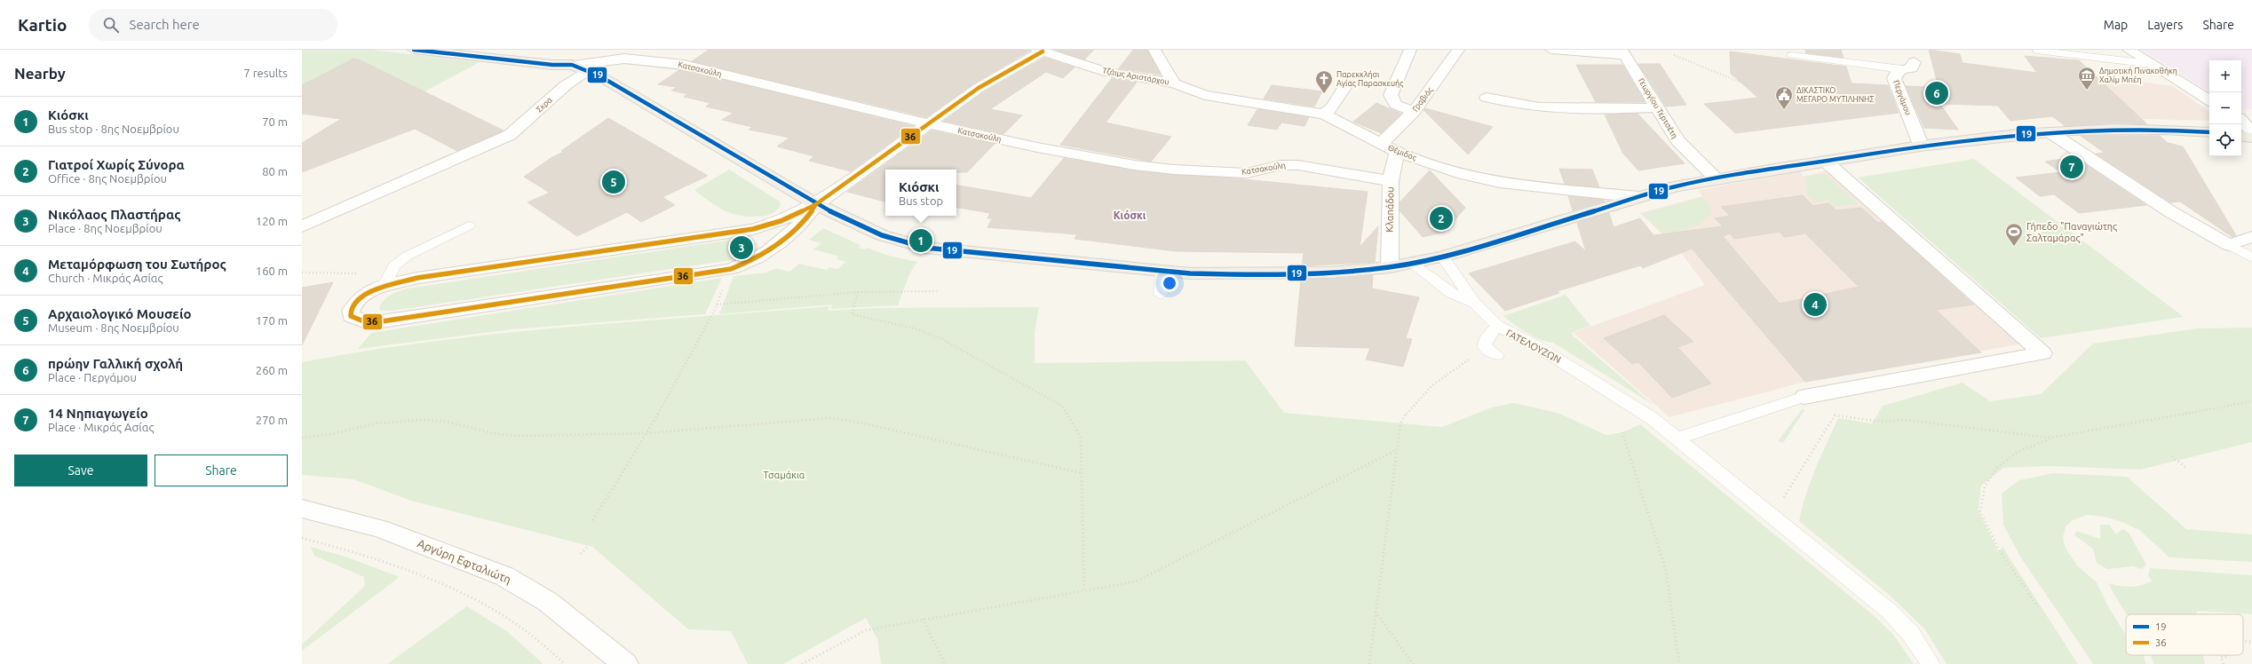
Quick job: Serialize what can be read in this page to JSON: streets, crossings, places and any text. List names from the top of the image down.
{
  "streets": {
    "street": [
      "Κατσακούλη",
      "Τζάιμς Αριστάρχου",
      "Περγάμου",
      "Γραβιάς",
      "Σκρα",
      "Γεωργίου Τερτσέτη",
      "Θέμιδος",
      "Κλαπάδου",
      "Αργύρη Εφταλιώτη"
    ],
    "lane": ["ΓΑΤΕΛΟΥΖΩΝ"]
  },
  "crossings": [
    ["Κατσακούλη", "Σκρα"],
    ["Κατσακούλη", "Κλαπάδου"],
    ["Τζάιμς Αριστάρχου", "Θέμιδος"],
    ["Γραβιάς", "Θέμιδος"],
    ["Θέμιδος", "Κλαπάδου"]
  ],
  "districts": ["Κιόσκι"],
  "parks": ["Τσαμάκια"],
  "places": {
    "museum": ["Δημοτική Πινακοθήκη Χαλίμ Μπέη"],
    "church": ["Παρεκκλήσι Αγίας Παρασκευής"],
    "public building": ["ΔΙΚΑΣΤΙΚΟ ΜΕΓΑΡΟ ΜΥΤΙΛΗΝΗΣ"],
    "sports": ["Γήπεδο \"Παναγιώτης Σαλταμάρας\""]
  },
  "lines": ["transit line 19", "transit line 36"],
  "legend": ["19", "36"],
  "page": {
    "header": "Kartio",
    "search": "Search here",
    "nav": ["Map", "Layers", "Share"],
    "heading": ["Nearby", "7 results"],
    "map_buttons": ["+", "−"],
    "pins": [
      "6",
      "7",
      "5",
      "2",
      "1",
      "3",
      "4"
    ],
    "list": [
      {
        "mark": "1",
        "name": "Κιόσκι",
        "note": "Bus stop · 8ης Νοεμβρίου",
        "value": "70 m"
      },
      {
        "mark": "2",
        "name": "Γιατροί Χωρίς Σύνορα",
        "note": "Office · 8ης Νοεμβρίου",
        "value": "80 m"
      },
      {
        "mark": "3",
        "name": "Νικόλαος Πλαστήρας",
        "note": "Place · 8ης Νοεμβρίου",
        "value": "120 m"
      },
      {
        "mark": "4",
        "name": "Μεταμόρφωση του Σωτήρος",
        "note": "Church · Μικράς Ασίας",
        "value": "160 m"
      },
      {
        "mark": "5",
        "name": "Αρχαιολογικό Μουσείο",
        "note": "Museum · 8ης Νοεμβρίου",
        "value": "170 m"
      },
      {
        "mark": "6",
        "name": "πρώην Γαλλική σχολή",
        "note": "Place · Περγάμου",
        "value": "260 m"
      },
      {
        "mark": "7",
        "name": "14 Νηπιαγωγείο",
        "note": "Place · Μικράς Ασίας",
        "value": "270 m"
      }
    ],
    "popup": ["Κιόσκι", "Bus stop"],
    "buttons": ["Save", "Share"]
  }
}
